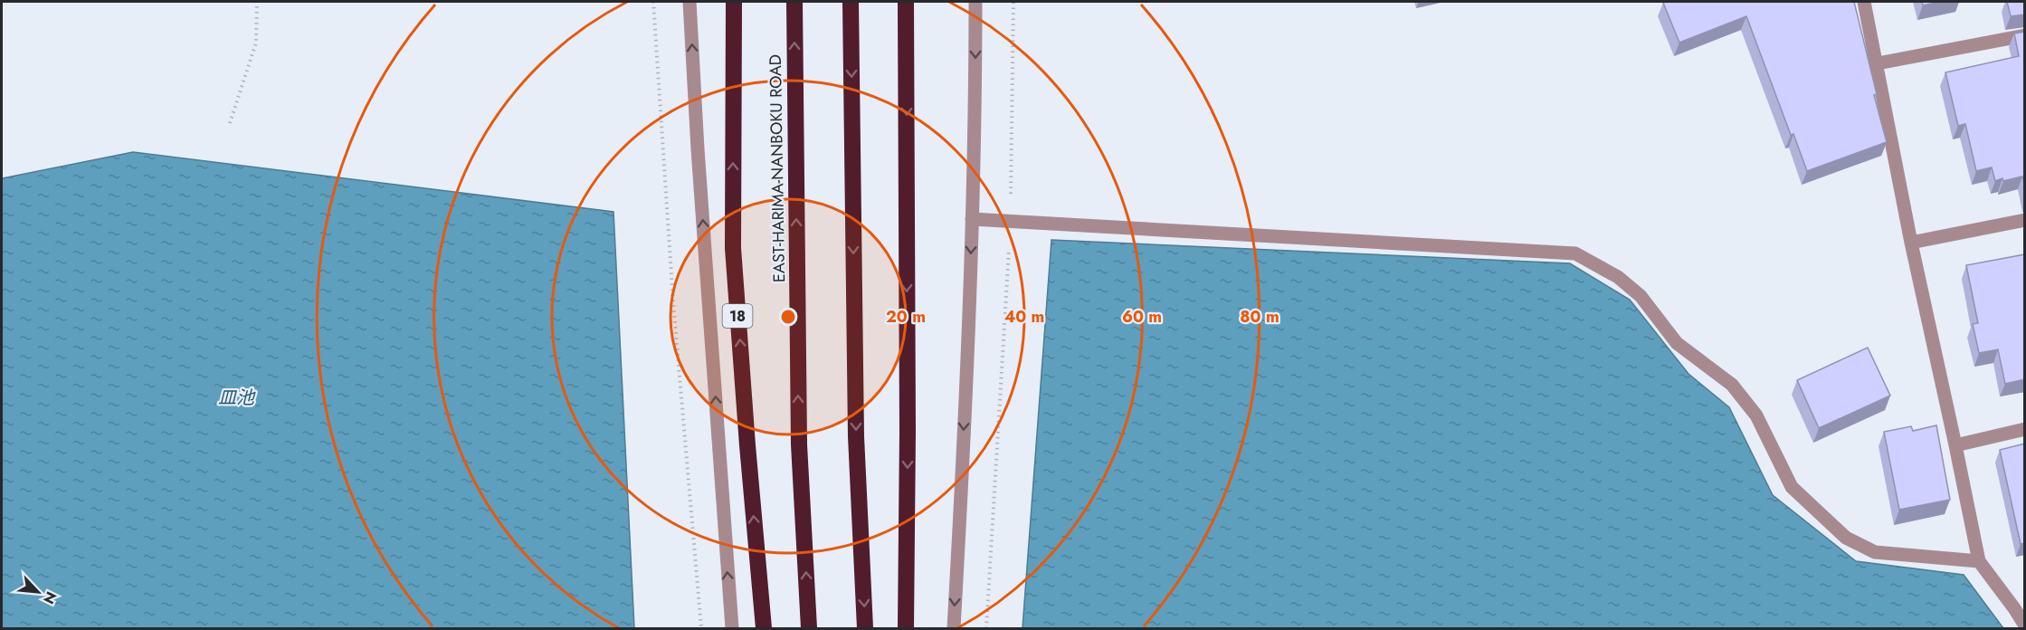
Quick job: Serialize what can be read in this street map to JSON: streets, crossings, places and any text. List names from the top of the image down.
{
  "streets": {
    "highway": ["EAST-HARIMA-NANBOKU ROAD", "18"]
  },
  "water": ["皿池"],
  "north": "bottom right",
  "rings": [
    "20 m",
    "40 m",
    "60 m",
    "80 m"
  ]
}
